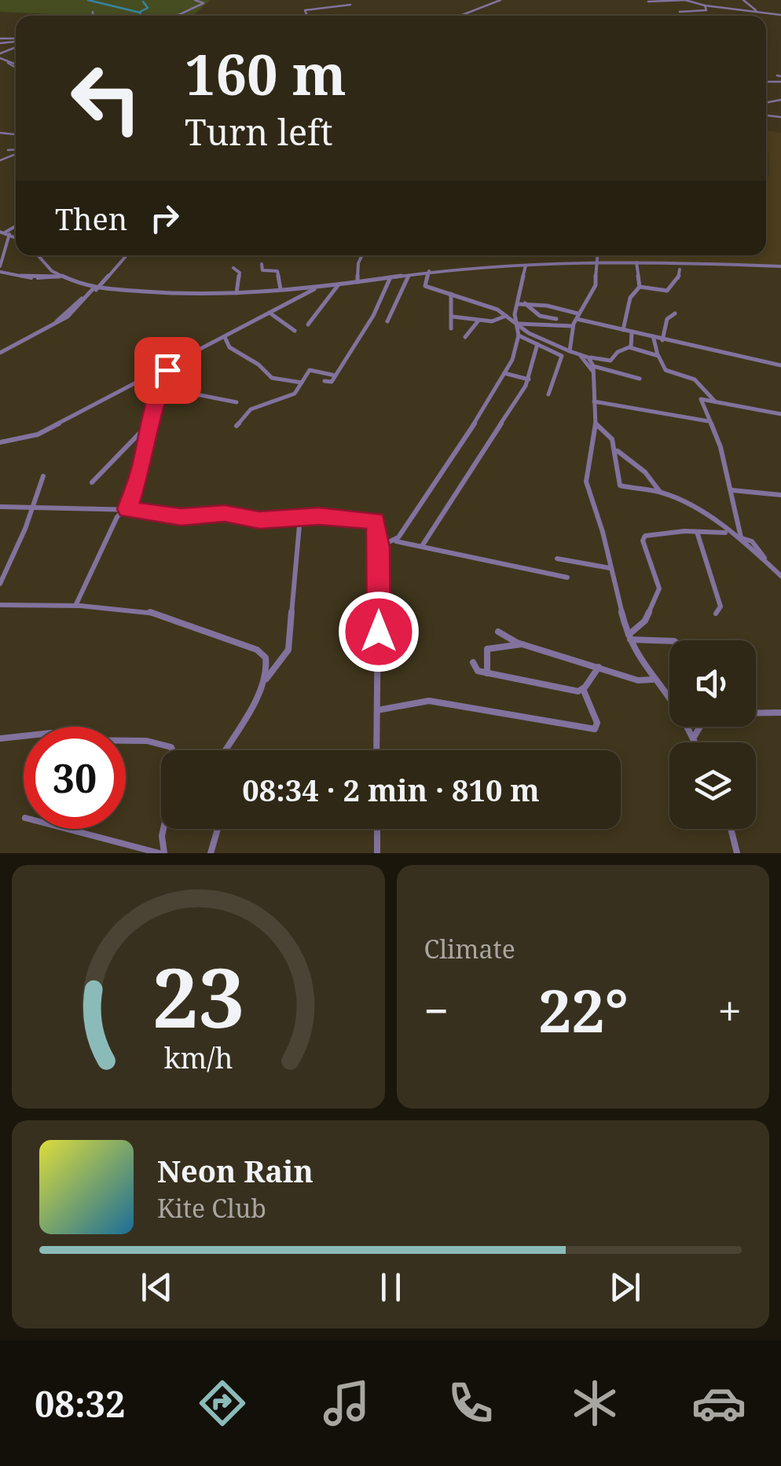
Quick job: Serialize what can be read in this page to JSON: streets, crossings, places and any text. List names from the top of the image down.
{
  "page": {
    "turn": ["160 m", "Turn left"],
    "then": "Then",
    "limit": "30",
    "trip": "08:34 · 2 min · 810 m",
    "tile": "Climate",
    "heat": ["−", "22°", "+"],
    "song": ["Neon Rain", "Kite Club"],
    "tabs": "08:32",
    "gauge": ["23", "km/h"]
  }
}
